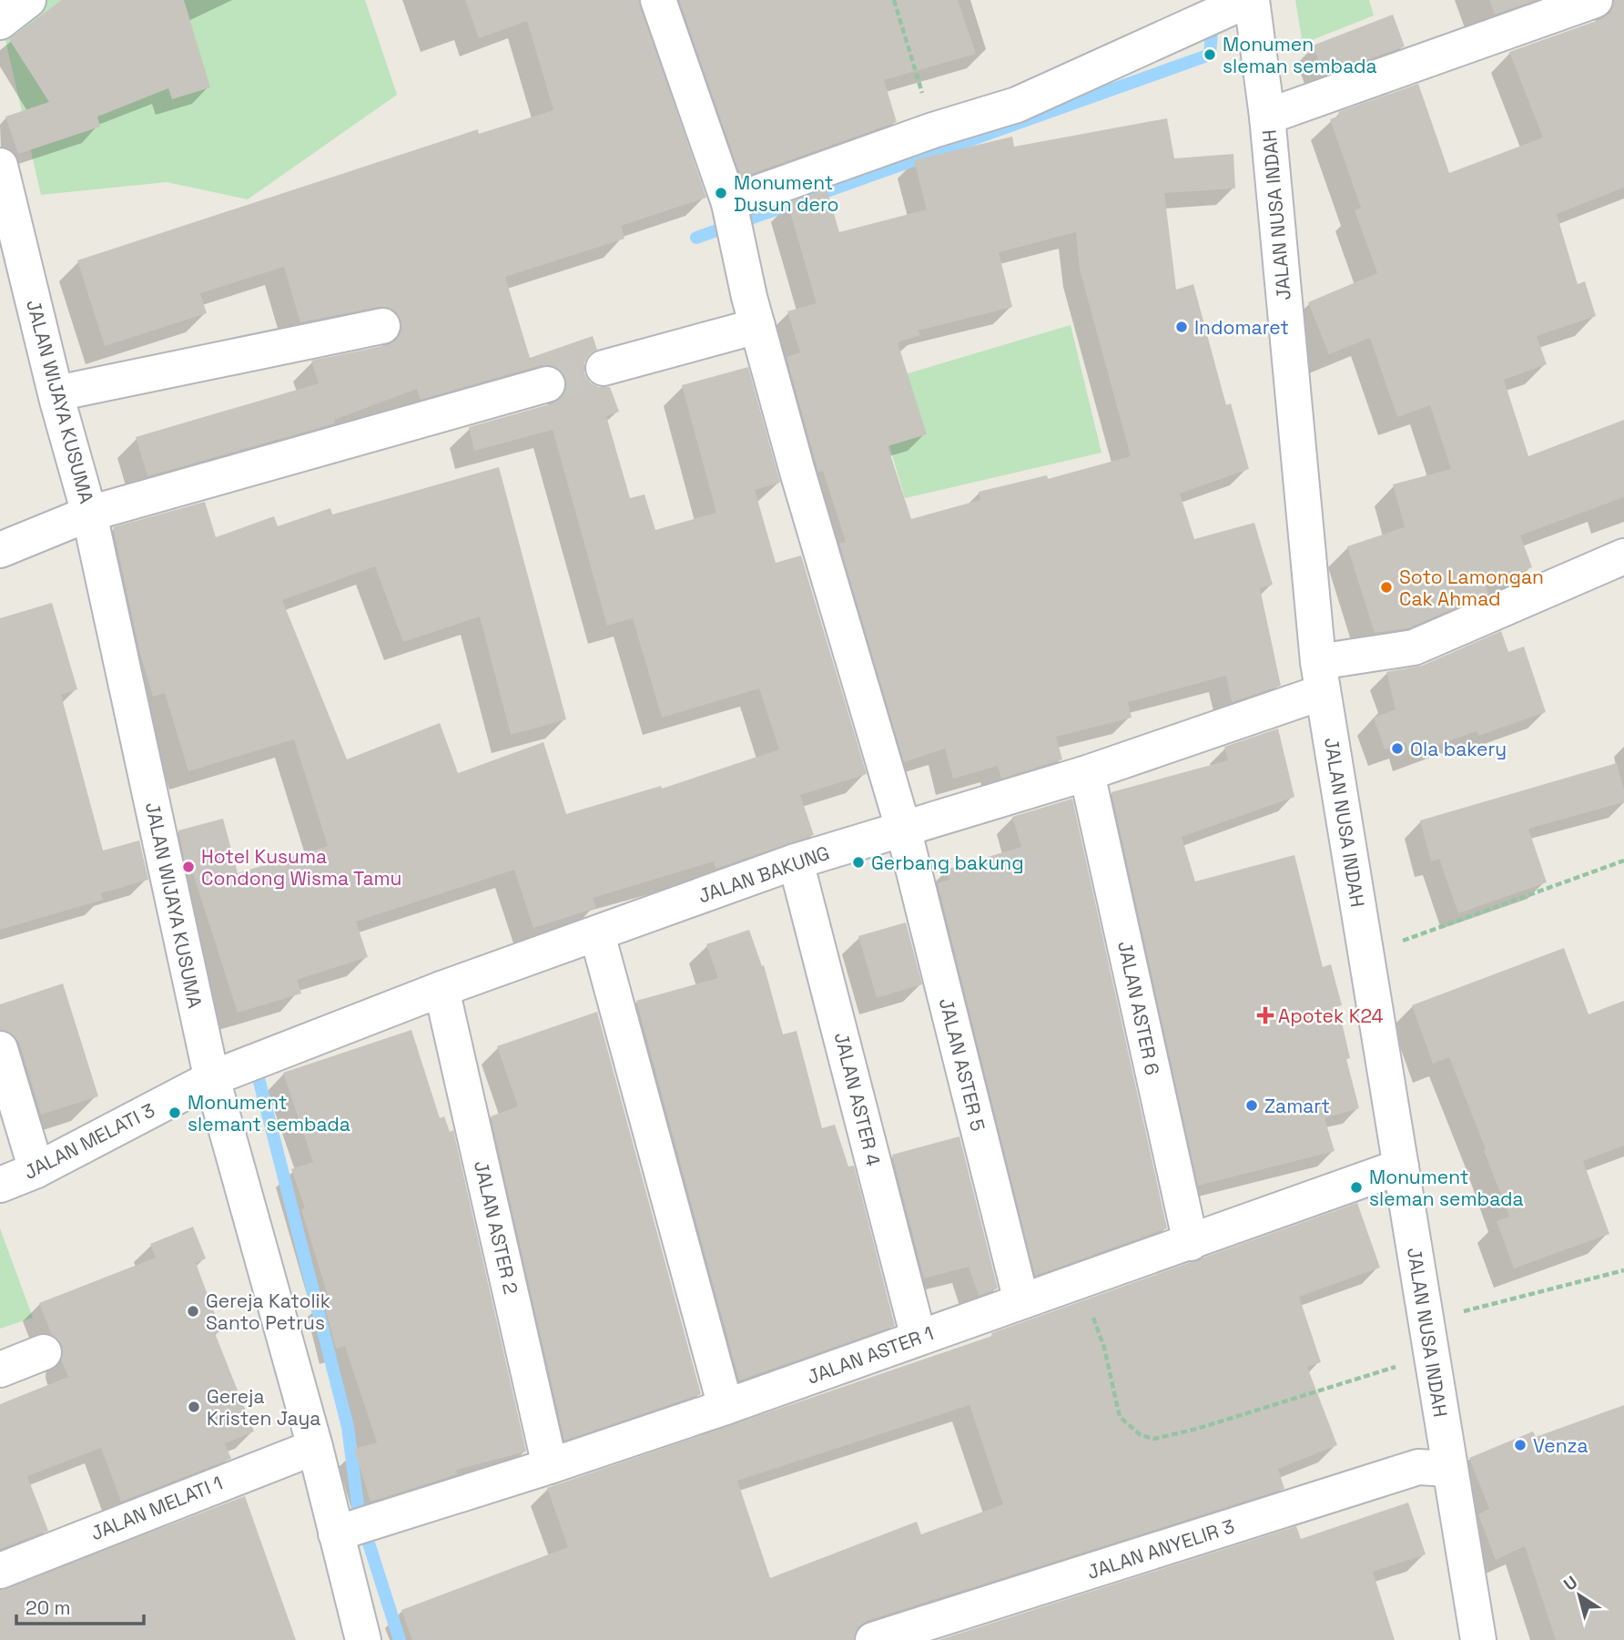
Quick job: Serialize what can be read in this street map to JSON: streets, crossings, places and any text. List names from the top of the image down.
{
  "streets": {
    "street": [
      "JALAN NUSA INDAH",
      "JALAN WIJAYA KUSUMA",
      "JALAN BAKUNG",
      "JALAN ASTER 6",
      "JALAN ASTER 5",
      "JALAN ASTER 4",
      "JALAN MELATI 3",
      "JALAN ASTER 2",
      "JALAN ASTER 1",
      "JALAN MELATI 1",
      "JALAN ANYELIR 3"
    ]
  },
  "crossings": [
    ["JALAN NUSA INDAH", "JALAN BAKUNG"],
    ["JALAN NUSA INDAH", "JALAN ASTER 1"],
    ["JALAN NUSA INDAH", "JALAN ANYELIR 3"],
    ["JALAN WIJAYA KUSUMA", "JALAN BAKUNG"],
    ["JALAN WIJAYA KUSUMA", "JALAN MELATI 3"],
    ["JALAN WIJAYA KUSUMA", "JALAN ASTER 1"],
    ["JALAN WIJAYA KUSUMA", "JALAN MELATI 1"],
    ["JALAN BAKUNG", "JALAN ASTER 6"],
    ["JALAN BAKUNG", "JALAN ASTER 5"],
    ["JALAN BAKUNG", "JALAN ASTER 4"],
    ["JALAN BAKUNG", "JALAN MELATI 3"],
    ["JALAN BAKUNG", "JALAN ASTER 2"],
    ["JALAN ASTER 6", "JALAN ASTER 1"],
    ["JALAN ASTER 5", "JALAN ASTER 1"],
    ["JALAN ASTER 4", "JALAN ASTER 1"],
    ["JALAN ASTER 2", "JALAN ASTER 1"]
  ],
  "places": {
    "other": [
      "Monumen sleman sembada",
      "Monument Dusun dero",
      "Indomaret",
      "Soto Lamongan Cak Ahmad",
      "Ola bakery",
      "Gerbang bakung",
      "Hotel Kusuma Condong Wisma Tamu",
      "Zamart",
      "Monument slemant sembada",
      "Monument sleman sembada",
      "Gereja Katolik Santo Petrus",
      "Gereja Kristen Jaya",
      "Venza"
    ],
    "health": ["Apotek K24"]
  },
  "scale_bar": "20 m",
  "north": "top left"
}
